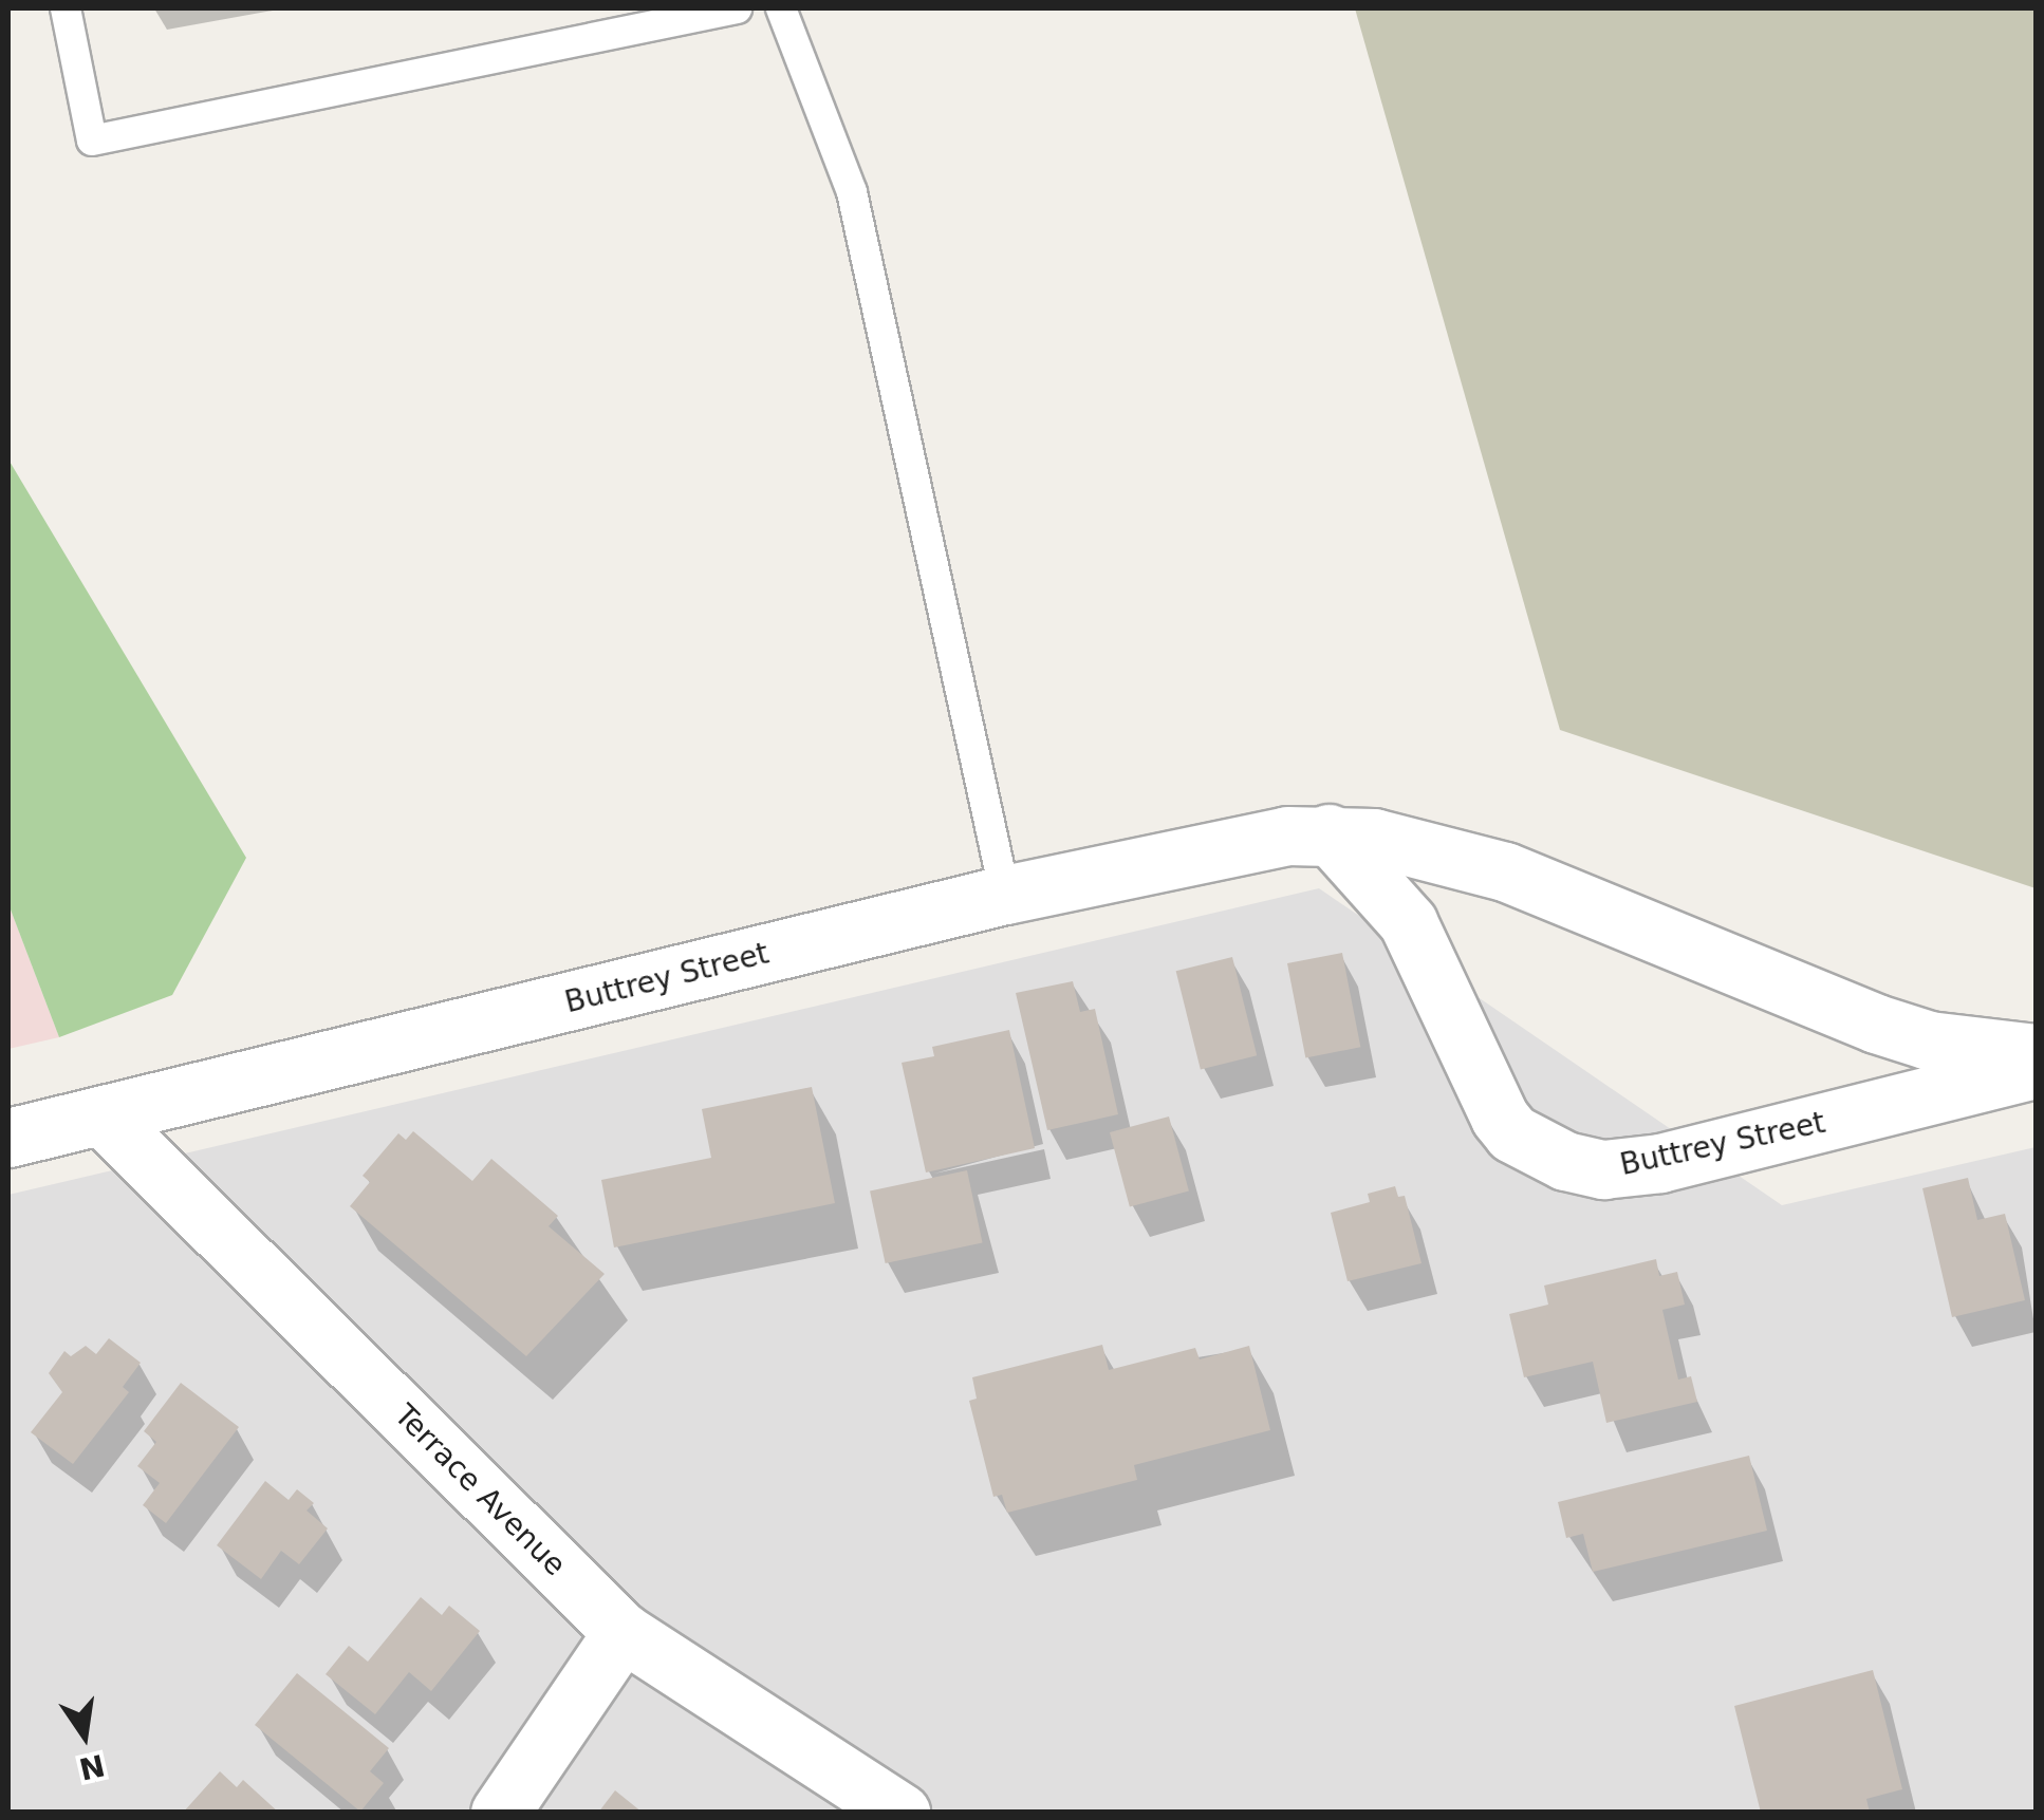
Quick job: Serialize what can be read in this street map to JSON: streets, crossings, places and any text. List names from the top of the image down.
{
  "streets": {
    "street": ["Buttrey Street", "Terrace Avenue"]
  },
  "crossings": [
    ["Buttrey Street", "Terrace Avenue"]
  ],
  "north": "bottom"
}
